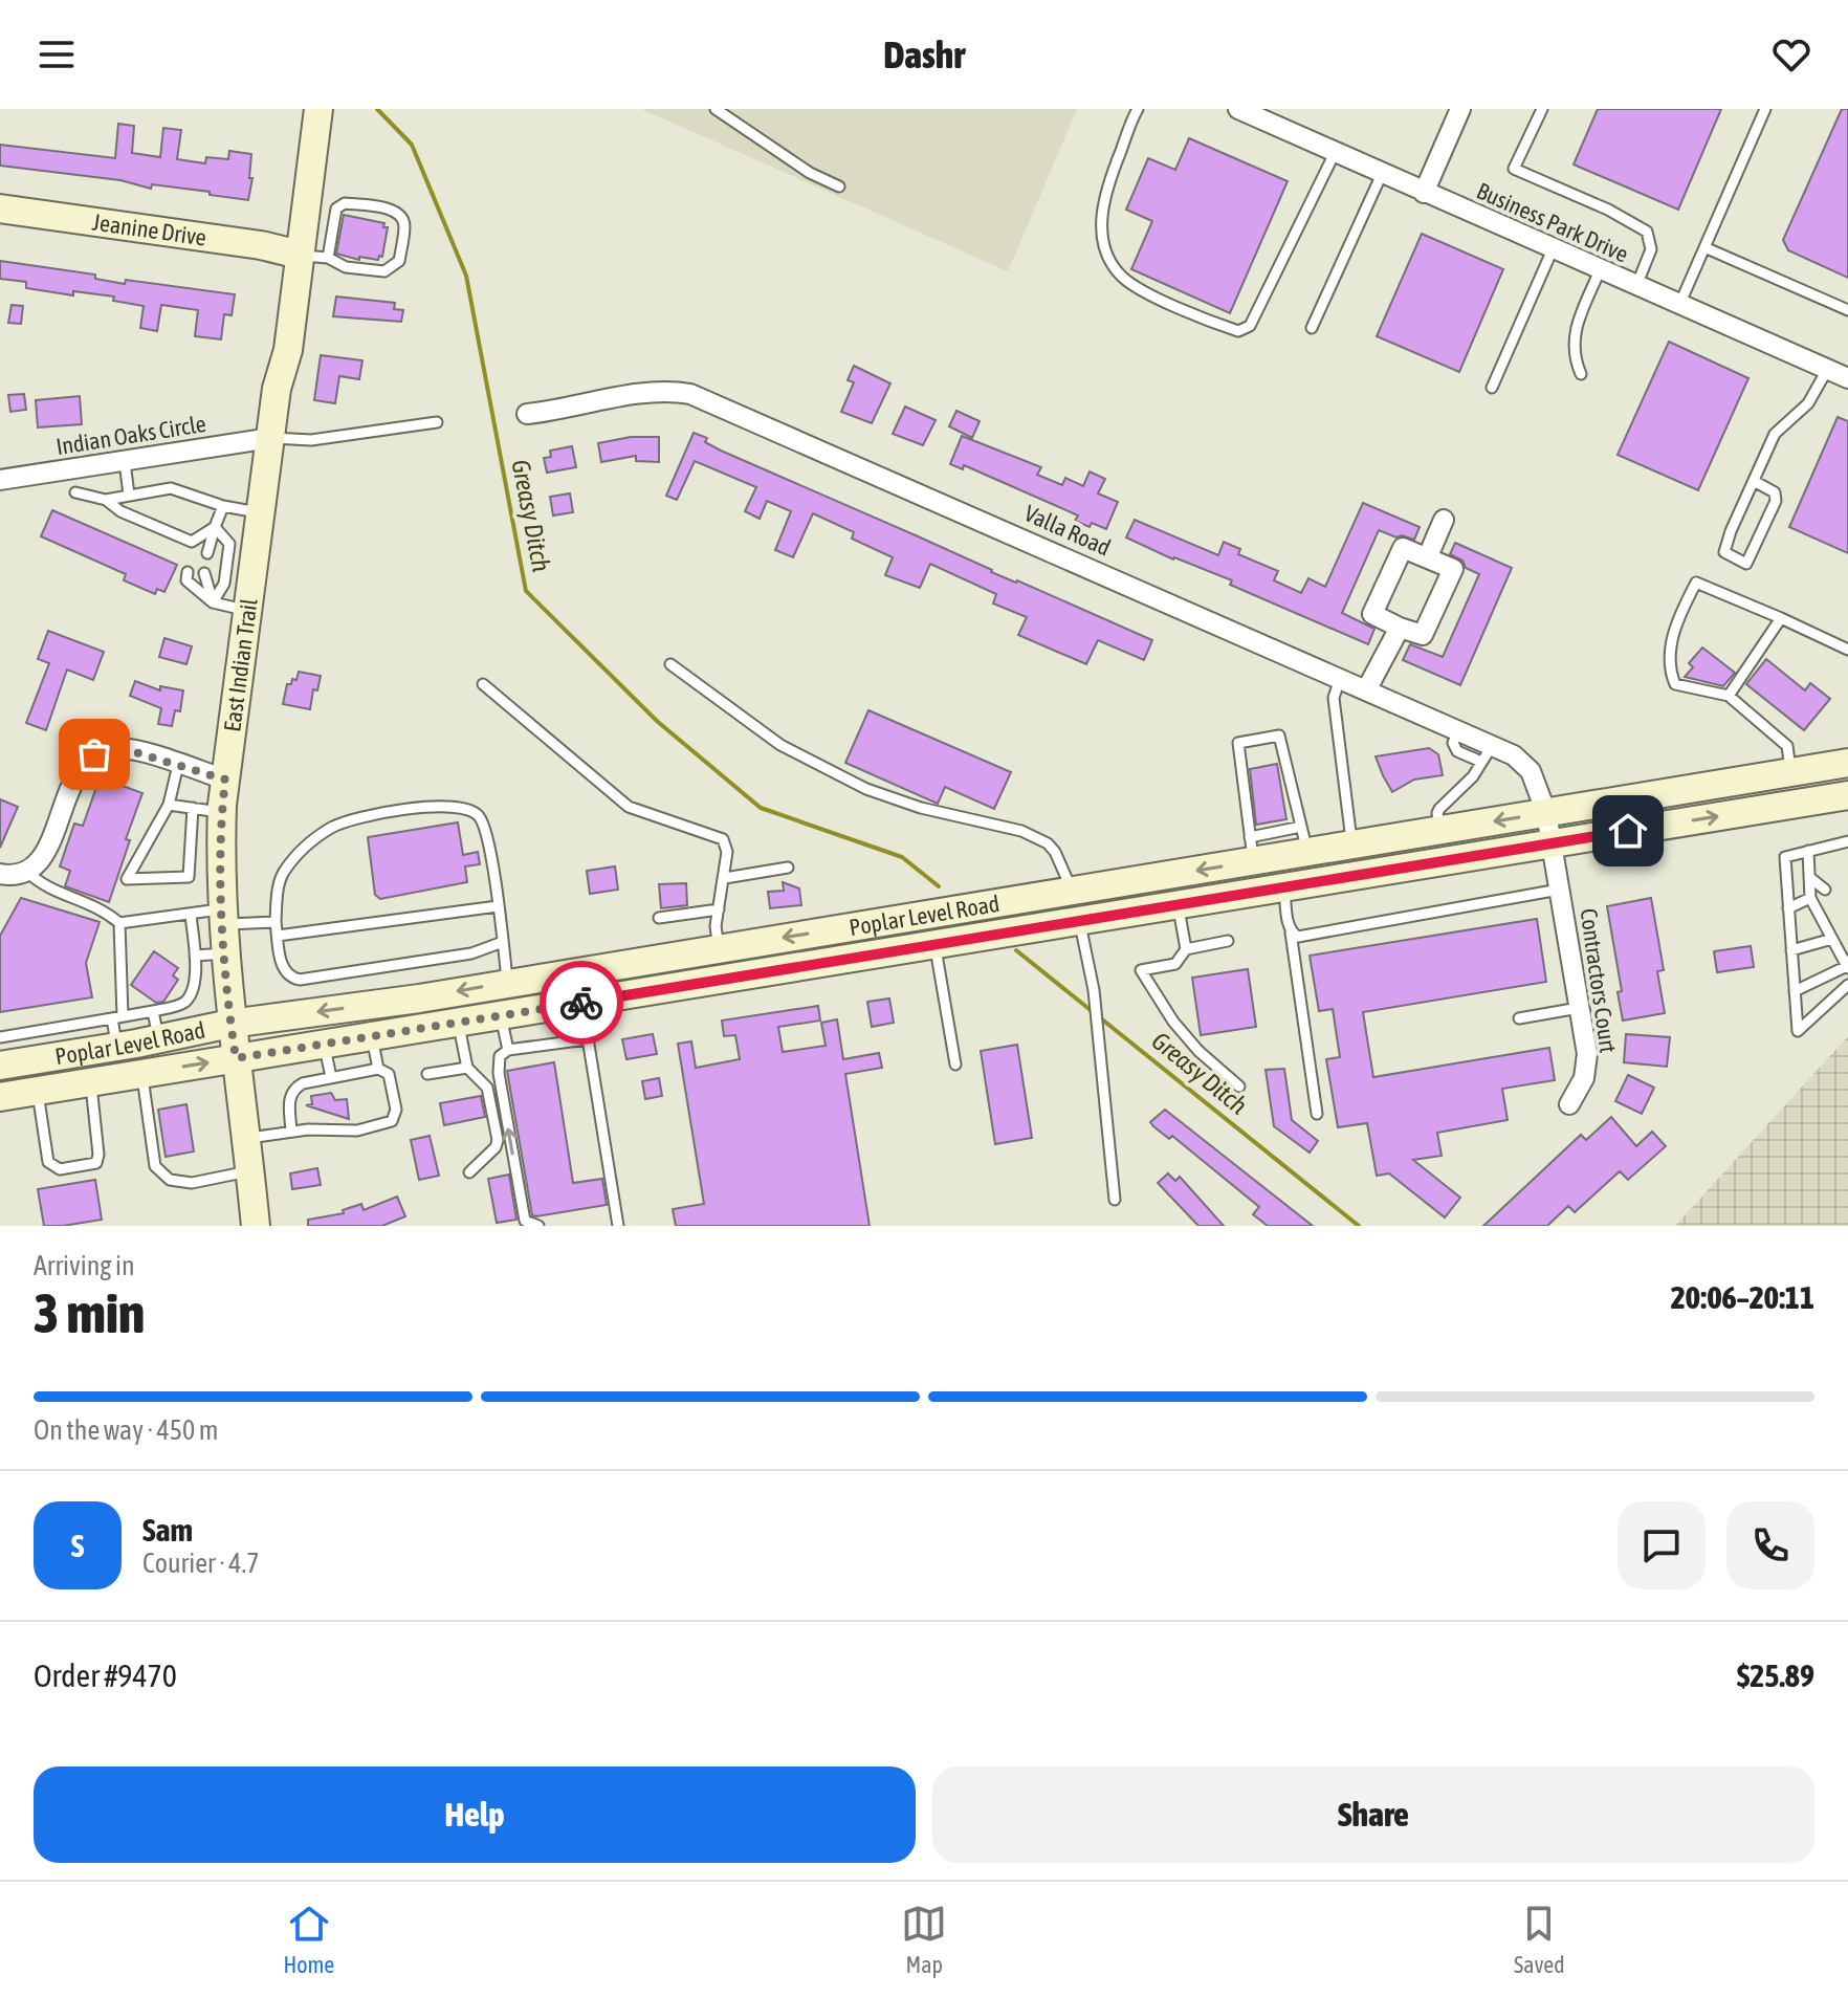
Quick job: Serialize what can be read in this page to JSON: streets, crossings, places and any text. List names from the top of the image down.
{
  "streets": {
    "main road": ["Jeanine Drive", "East Indian Trail", "Poplar Level Road"],
    "street": [
      "Business Park Drive",
      "Indian Oaks Circle",
      "Valla Road",
      "Contractors Court"
    ]
  },
  "crossings": [
    ["Jeanine Drive", "East Indian Trail"],
    ["Indian Oaks Circle", "East Indian Trail"],
    ["Valla Road", "Poplar Level Road"],
    ["Valla Road", "Contractors Court"],
    ["East Indian Trail", "Poplar Level Road"],
    ["Poplar Level Road", "Contractors Court"]
  ],
  "water": ["Greasy Ditch"],
  "page": {
    "header": "Dashr",
    "heading": ["3 min", "Arriving in", "20:06–20:11"],
    "panel": [
      "Sam",
      "Courier · 4.7",
      "Order #9470",
      "$25.89"
    ],
    "bar": "On the way · 450 m",
    "round": "S",
    "buttons": ["Help", "Share"],
    "tabs": ["Home", "Map", "Saved"]
  }
}
